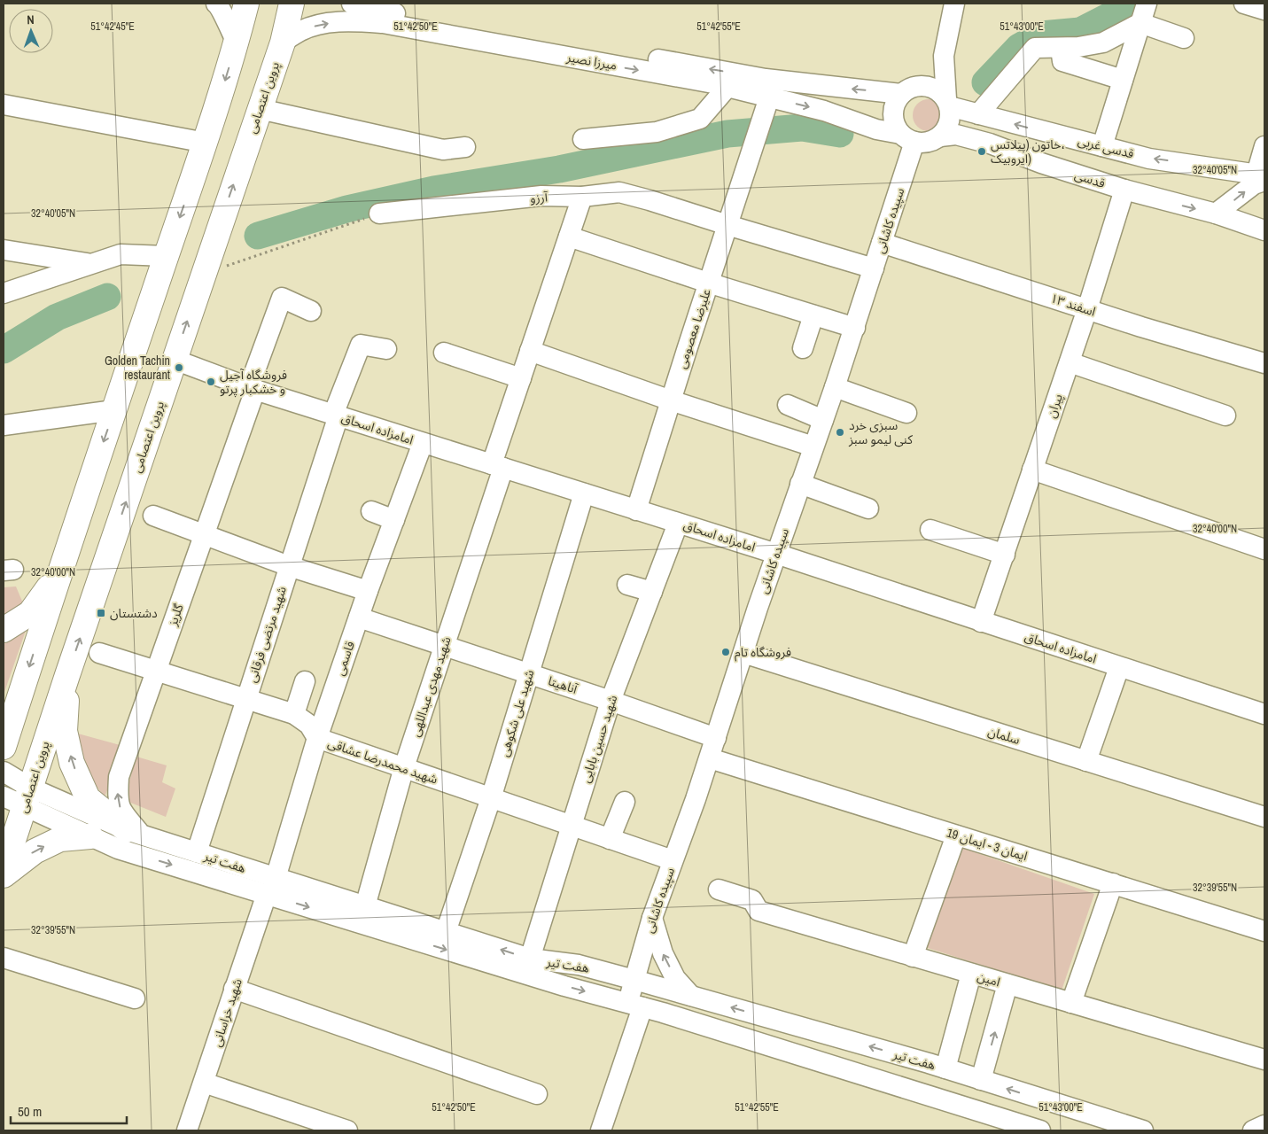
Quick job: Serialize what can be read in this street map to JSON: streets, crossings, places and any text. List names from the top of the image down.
{
  "streets": {
    "main road": ["پروین اعتصامی"],
    "street": [
      "میرزا نصیر",
      "قدسی غربی",
      "قدسی",
      "آرزو",
      "سپیده کاشانی",
      "اسفند ۱۳",
      "علیرضا معصومی",
      "پیران",
      "امامزاده اسحاق",
      "گلریز",
      "شهید مرتضی فرقانی",
      "قاسمی",
      "آناهیتا",
      "شهید مهدی عبداللهی",
      "شهید علی شکوهی",
      "سلمان",
      "شهید حسین بابایی",
      "شهید محمدرضا عشاقی",
      "ایمان 3 - ایمان 19",
      "هفت تیر",
      "امین",
      "شهید خراسانی"
    ]
  },
  "crossings": [
    ["میرزا نصیر", "پروین اعتصامی"],
    ["میرزا نصیر", "قدسی غربی"],
    ["میرزا نصیر", "قدسی"],
    ["میرزا نصیر", "سپیده کاشانی"],
    ["میرزا نصیر", "علیرضا معصومی"],
    ["پروین اعتصامی", "امامزاده اسحاق"],
    ["پروین اعتصامی", "هفت تیر"],
    ["قدسی غربی", "قدسی"],
    ["قدسی غربی", "سپیده کاشانی"],
    ["قدسی", "سپیده کاشانی"],
    ["قدسی", "پیران"],
    ["آرزو", "سپیده کاشانی"],
    ["آرزو", "علیرضا معصومی"],
    ["آرزو", "شهید مهدی عبداللهی"],
    ["سپیده کاشانی", "اسفند ۱۳"],
    ["سپیده کاشانی", "امامزاده اسحاق"],
    ["سپیده کاشانی", "آناهیتا"],
    ["سپیده کاشانی", "سلمان"],
    ["سپیده کاشانی", "شهید محمدرضا عشاقی"],
    ["سپیده کاشانی", "ایمان 3 - ایمان 19"],
    ["سپیده کاشانی", "هفت تیر"],
    ["اسفند ۱۳", "پیران"],
    ["علیرضا معصومی", "امامزاده اسحاق"],
    ["پیران", "امامزاده اسحاق"],
    ["امامزاده اسحاق", "گلریز"],
    ["امامزاده اسحاق", "شهید مرتضی فرقانی"],
    ["امامزاده اسحاق", "قاسمی"],
    ["امامزاده اسحاق", "شهید مهدی عبداللهی"],
    ["امامزاده اسحاق", "شهید علی شکوهی"],
    ["امامزاده اسحاق", "شهید حسین بابایی"],
    ["گلریز", "شهید محمدرضا عشاقی"],
    ["گلریز", "هفت تیر"],
    ["شهید مرتضی فرقانی", "شهید محمدرضا عشاقی"],
    ["شهید مرتضی فرقانی", "هفت تیر"],
    ["قاسمی", "آناهیتا"],
    ["قاسمی", "شهید محمدرضا عشاقی"],
    ["قاسمی", "هفت تیر"],
    ["قاسمی", "شهید خراسانی"],
    ["آناهیتا", "شهید مهدی عبداللهی"],
    ["آناهیتا", "شهید علی شکوهی"],
    ["آناهیتا", "شهید حسین بابایی"],
    ["شهید مهدی عبداللهی", "شهید محمدرضا عشاقی"],
    ["شهید مهدی عبداللهی", "هفت تیر"],
    ["شهید علی شکوهی", "شهید محمدرضا عشاقی"],
    ["شهید علی شکوهی", "هفت تیر"],
    ["شهید حسین بابایی", "شهید محمدرضا عشاقی"],
    ["شهید حسین بابایی", "هفت تیر"],
    ["هفت تیر", "شهید خراسانی"]
  ],
  "one_way": ["قدسی غربی"],
  "places": {
    "other": [
      "خاتون (پیلاتس، ایروبیک)",
      "Golden Tachin restaurant",
      "فروشگاه آجیل و خشکبار پرتو",
      "سبزی خرد کنی لیمو سبز",
      "فروشگاه تام"
    ],
    "transit": ["دشتستان"]
  },
  "scale_bar": "50 m",
  "north": "top",
  "coordinates": [
    "51°42'45\"E",
    "51°42'50\"E",
    "51°42'55\"E",
    "51°43'00\"E",
    "32°40'05\"N",
    "32°40'00\"N",
    "32°39'55\"N"
  ]
}
